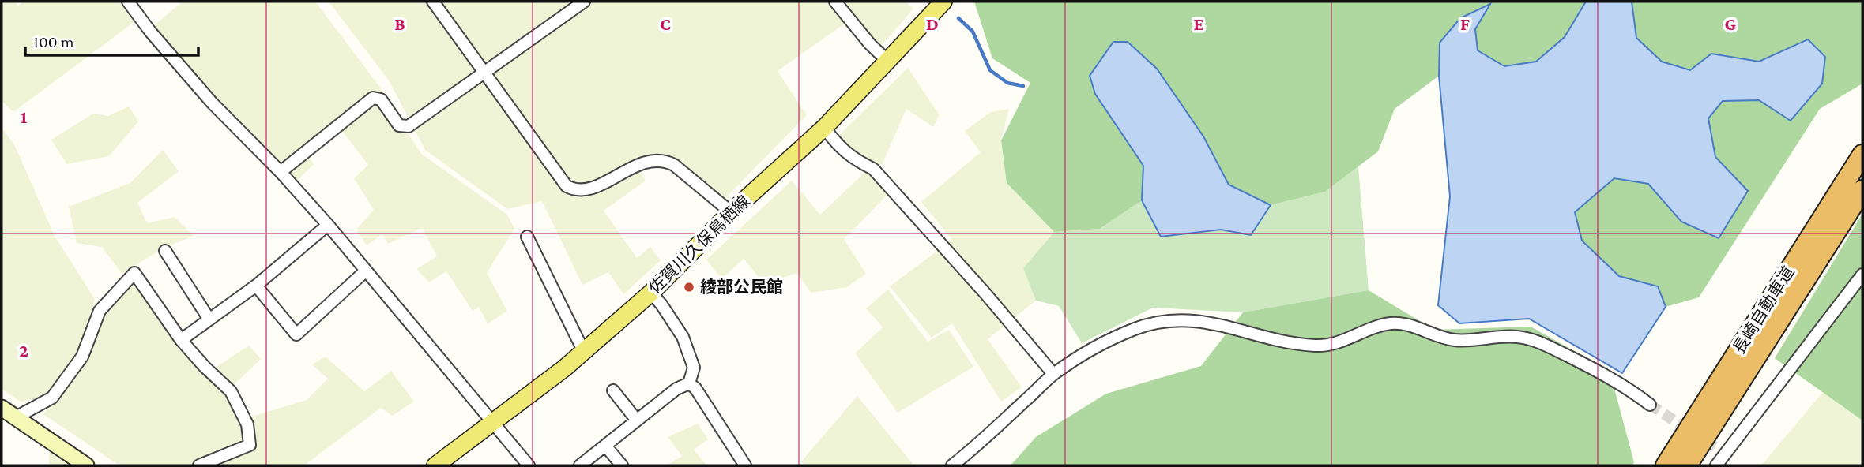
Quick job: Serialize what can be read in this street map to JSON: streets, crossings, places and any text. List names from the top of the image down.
{
  "streets": {
    "highway": ["長崎自動車道"],
    "main road": ["佐賀川久保鳥栖線"]
  },
  "places": ["綾部公民館"],
  "scale_bar": "100 m",
  "grid": {
    "columns": [
      "B",
      "C",
      "D",
      "E",
      "F",
      "G"
    ],
    "rows": ["1", "2"]
  }
}
